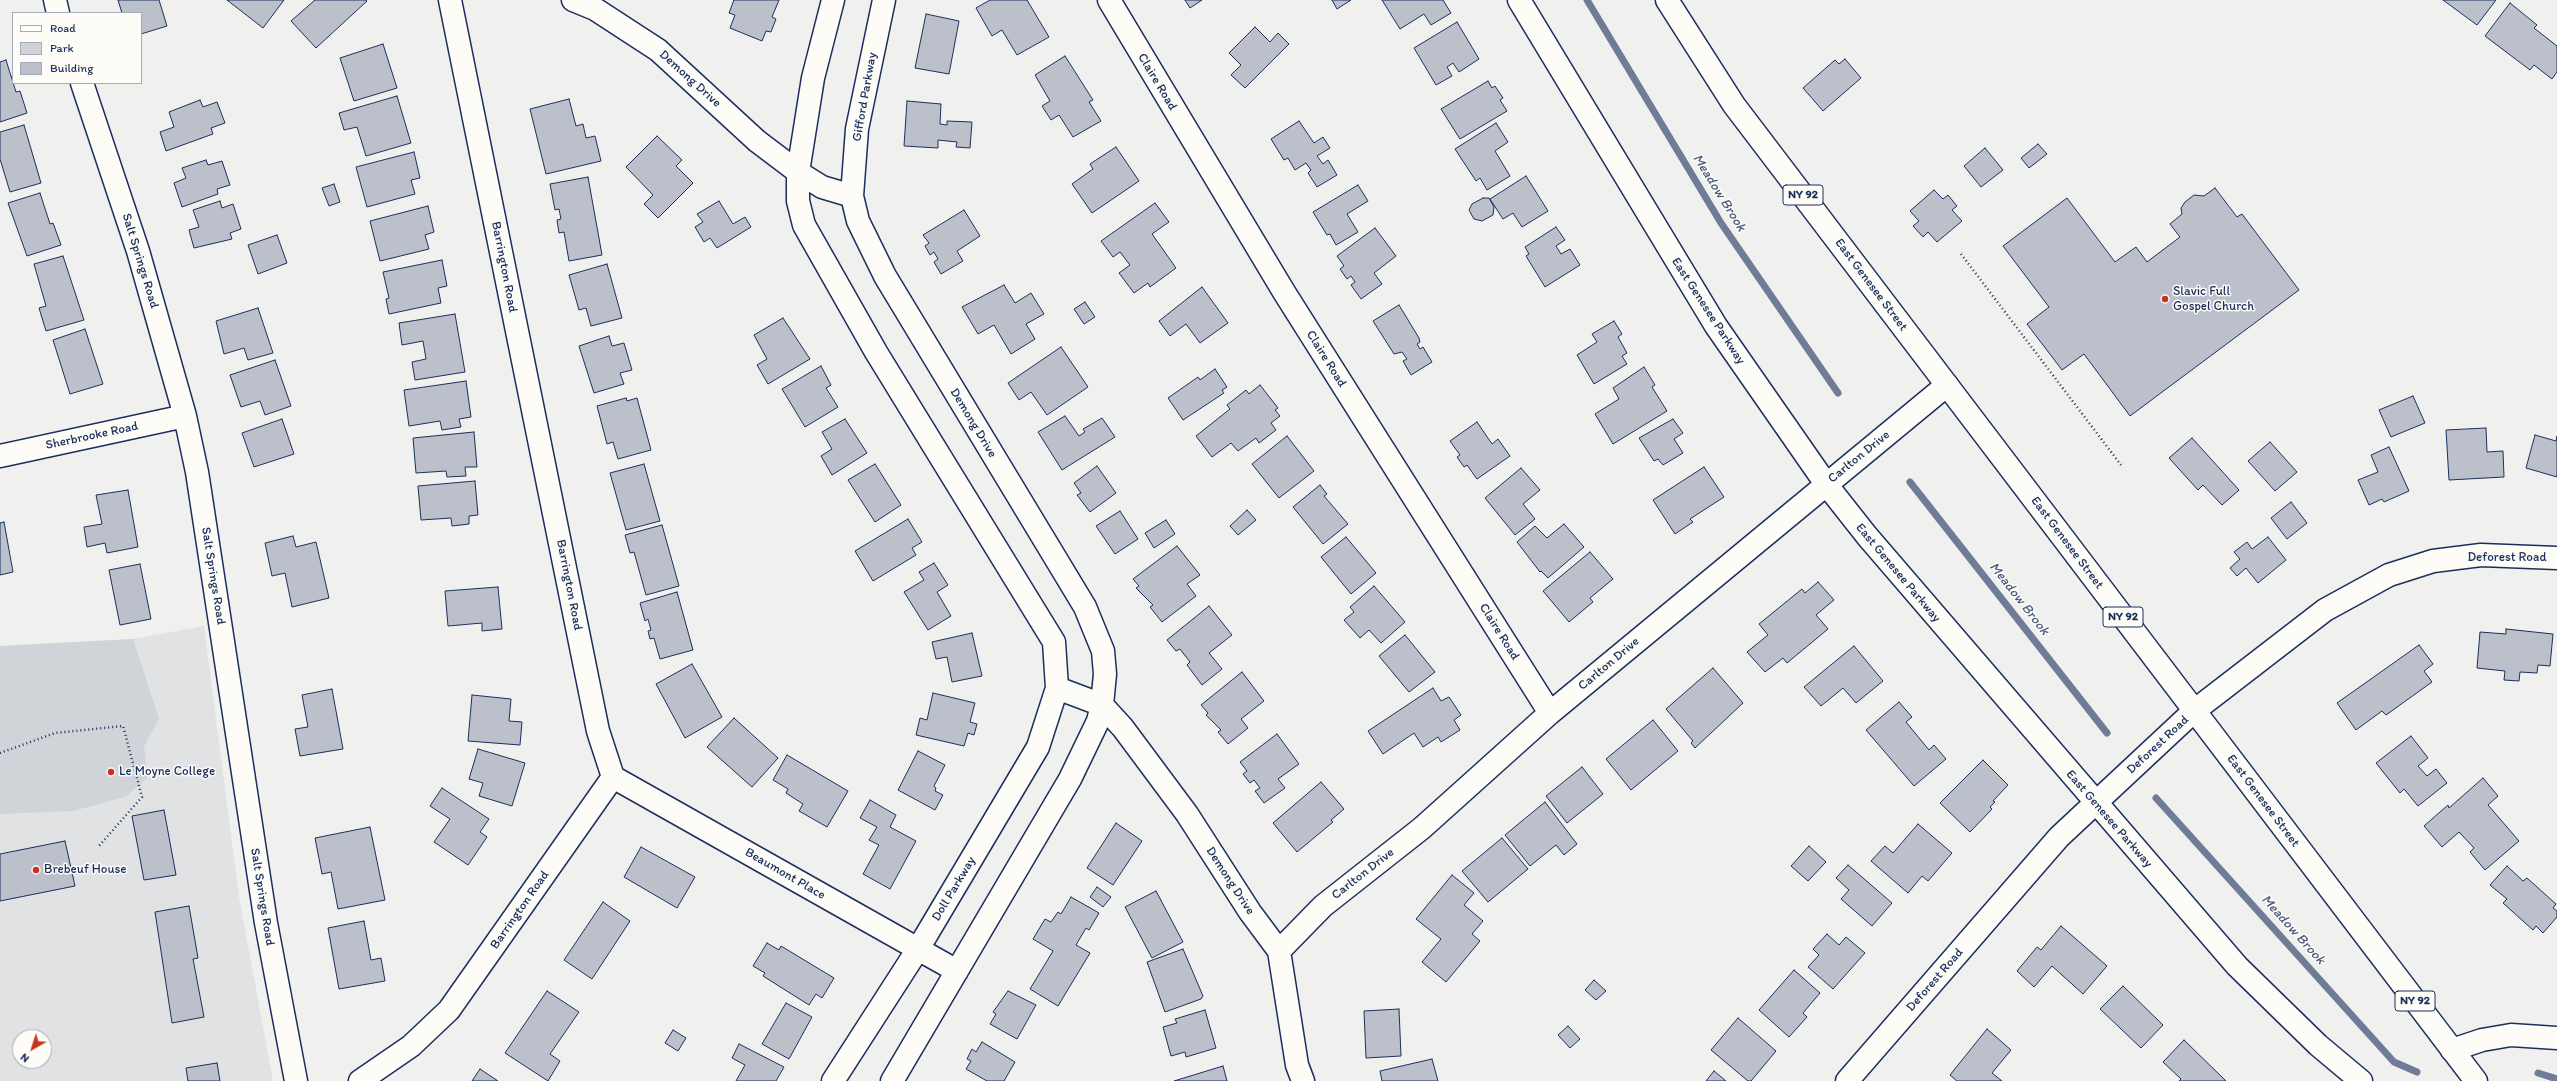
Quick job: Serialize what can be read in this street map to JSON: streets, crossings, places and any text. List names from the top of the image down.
{
  "streets": {
    "street": [
      "Demong Drive",
      "Claire Road",
      "Gifford Parkway",
      "NY 92",
      "Salt Springs Road",
      "Barrington Road",
      "East Genesee Street",
      "East Genesee Parkway",
      "Sherbrooke Road",
      "Carlton Drive",
      "Deforest Road",
      "Beaumont Place",
      "Doll Parkway"
    ]
  },
  "crossings": [
    ["Demong Drive", "Gifford Parkway"],
    ["Demong Drive", "Carlton Drive"],
    ["Demong Drive", "Doll Parkway"],
    ["Claire Road", "Carlton Drive"],
    ["Salt Springs Road", "Sherbrooke Road"],
    ["Barrington Road", "Beaumont Place"],
    ["East Genesee Street", "Carlton Drive"],
    ["East Genesee Street", "Deforest Road"],
    ["East Genesee Parkway", "Carlton Drive"],
    ["East Genesee Parkway", "Deforest Road"],
    ["Beaumont Place", "Doll Parkway"]
  ],
  "water": ["Meadow Brook"],
  "places": ["Slavic Full Gospel Church", "Le Moyne College", "Brebeuf House"],
  "legend": ["Road", "Park", "Building"],
  "north": "bottom left"
}
